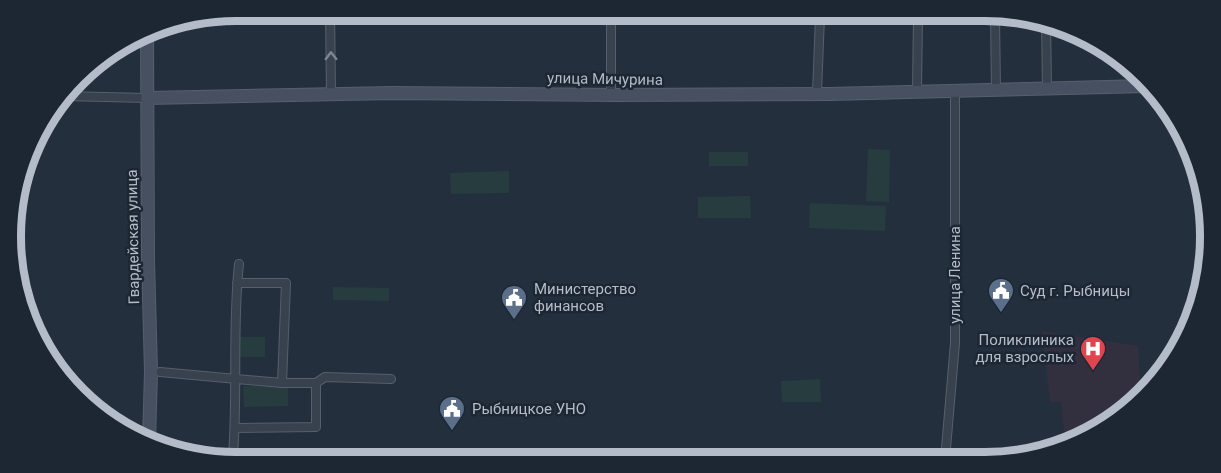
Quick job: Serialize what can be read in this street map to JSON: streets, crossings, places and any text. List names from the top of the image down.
{
  "streets": {
    "street": ["улица Мичурина", "Гвардейская улица", "улица Ленина"]
  },
  "crossings": [
    ["улица Мичурина", "Гвардейская улица"],
    ["улица Мичурина", "улица Ленина"]
  ],
  "places": {
    "public building": ["Суд г. Рыбницы", "Министерство финансов", "Рыбницкое УНО"],
    "hospital": ["Поликлиника для взрослых"]
  }
}
